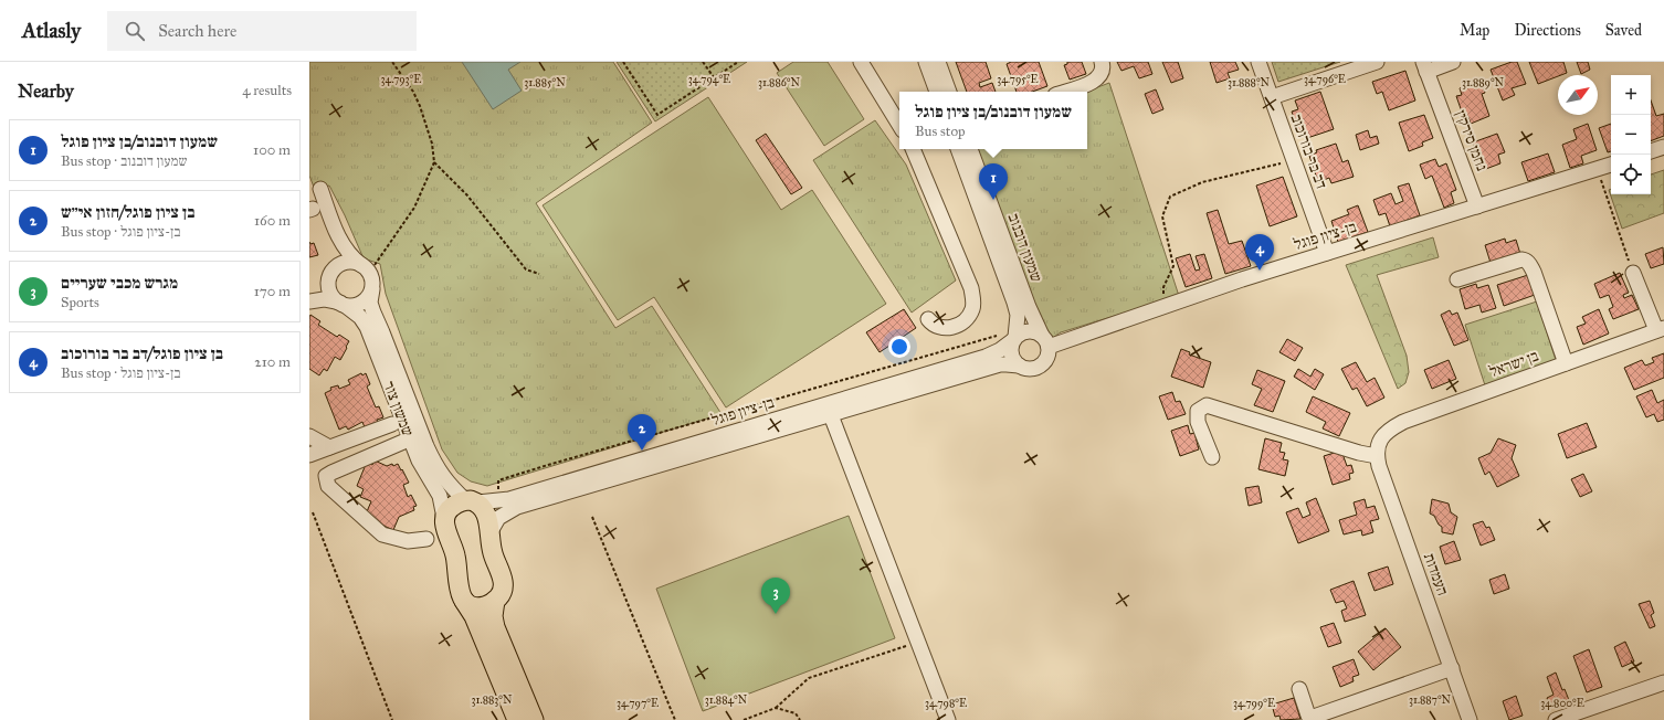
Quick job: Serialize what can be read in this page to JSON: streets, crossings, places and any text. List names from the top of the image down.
{
  "streets": {
    "street": [
      "נחמן סירקין",
      "דב בר בורוכוב",
      "בן-ציון פוגל",
      "שמעון דובנוב",
      "בן ישראל",
      "שמשון צור",
      "העמדות"
    ]
  },
  "crossings": [
    ["נחמן סירקין", "בן-ציון פוגל"],
    ["דב בר בורוכוב", "בן-ציון פוגל"],
    ["בן-ציון פוגל", "שמעון דובנוב"],
    ["בן-ציון פוגל", "שמשון צור"],
    ["בן ישראל", "העמדות"]
  ],
  "north": "top right",
  "page": {
    "header": "Atlasly",
    "search": "Search here",
    "nav": ["Map", "Directions", "Saved"],
    "heading": ["Nearby", "4 results"],
    "map_buttons": ["+", "−"],
    "popup": ["שמעון דובנוב/בן ציון פוגל", "Bus stop"],
    "list": [
      {
        "mark": "1",
        "name": "שמעון דובנוב/בן ציון פוגל",
        "note": "Bus stop · שמעון דובנוב",
        "value": "100 m"
      },
      {
        "mark": "2",
        "name": "בן ציון פוגל/חזון אי״ש",
        "note": "Bus stop · בן-ציון פוגל",
        "value": "160 m"
      },
      {
        "mark": "3",
        "name": "מגרש מכבי שעריים",
        "note": "Sports",
        "value": "170 m"
      },
      {
        "mark": "4",
        "name": "בן ציון פוגל/דב בר בורוכוב",
        "note": "Bus stop · בן-ציון פוגל",
        "value": "210 m"
      }
    ],
    "pins": [
      "1",
      "4",
      "2",
      "3"
    ]
  },
  "coordinates": [
    "34.793°E",
    "34.795°E",
    "34.796°E",
    "34.794°E",
    "31.885°N",
    "31.886°N",
    "31.888°N",
    "31.889°N",
    "31.883°N",
    "31.884°N",
    "31.887°N",
    "34.797°E",
    "34.798°E",
    "34.799°E",
    "34.800°E"
  ]
}
